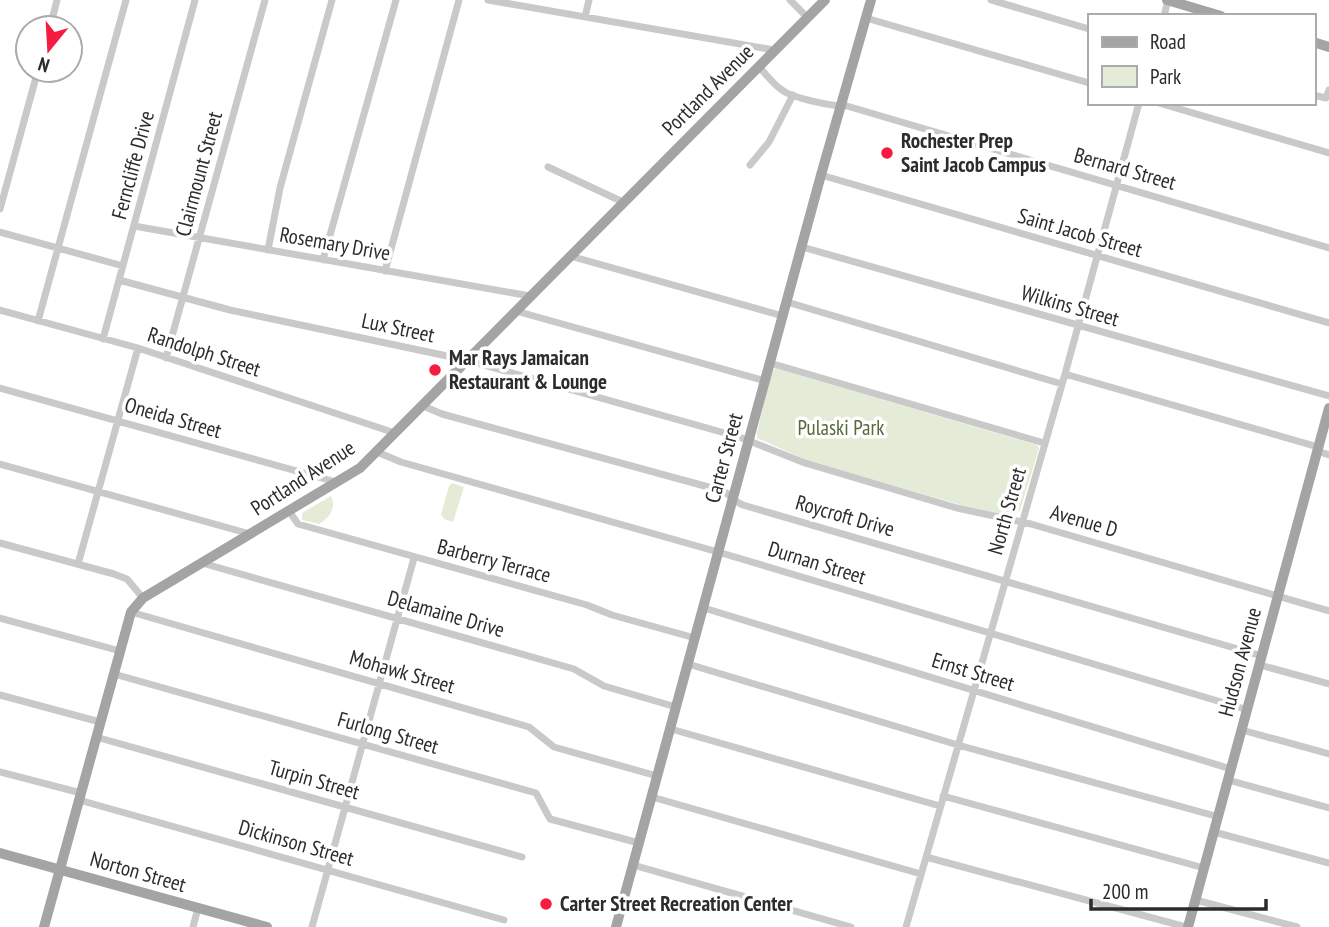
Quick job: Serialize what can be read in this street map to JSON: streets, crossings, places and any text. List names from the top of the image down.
{
  "streets": {
    "main road": [
      "Portland Avenue",
      "Carter Street",
      "Hudson Avenue",
      "Norton Street"
    ],
    "street": [
      "Ferncliffe Drive",
      "Bernard Street",
      "Clairmount Street",
      "Saint Jacob Street",
      "Rosemary Drive",
      "Wilkins Street",
      "Lux Street",
      "Randolph Street",
      "Oneida Street",
      "North Street",
      "Roycroft Drive",
      "Avenue D",
      "Barberry Terrace",
      "Durnan Street",
      "Delamaine Drive",
      "Mohawk Street",
      "Ernst Street",
      "Furlong Street",
      "Turpin Street",
      "Dickinson Street"
    ]
  },
  "crossings": [
    ["Portland Avenue", "Bernard Street"],
    ["Portland Avenue", "Rosemary Drive"],
    ["Portland Avenue", "Lux Street"],
    ["Portland Avenue", "Randolph Street"],
    ["Portland Avenue", "Oneida Street"],
    ["Portland Avenue", "Roycroft Drive"],
    ["Portland Avenue", "Barberry Terrace"],
    ["Portland Avenue", "Durnan Street"],
    ["Portland Avenue", "Delamaine Drive"],
    ["Portland Avenue", "Mohawk Street"],
    ["Portland Avenue", "Furlong Street"],
    ["Portland Avenue", "Turpin Street"],
    ["Portland Avenue", "Dickinson Street"],
    ["Portland Avenue", "Norton Street"],
    ["Ferncliffe Drive", "Rosemary Drive"],
    ["Ferncliffe Drive", "Lux Street"],
    ["Ferncliffe Drive", "Randolph Street"],
    ["Bernard Street", "Carter Street"],
    ["Bernard Street", "North Street"],
    ["Clairmount Street", "Rosemary Drive"],
    ["Clairmount Street", "Lux Street"],
    ["Clairmount Street", "Randolph Street"],
    ["Saint Jacob Street", "Carter Street"],
    ["Saint Jacob Street", "North Street"],
    ["Wilkins Street", "Carter Street"],
    ["Wilkins Street", "North Street"],
    ["Lux Street", "Carter Street"],
    ["Lux Street", "Avenue D"],
    ["Carter Street", "Roycroft Drive"],
    ["Carter Street", "Avenue D"],
    ["Carter Street", "Barberry Terrace"],
    ["Carter Street", "Durnan Street"],
    ["Carter Street", "Delamaine Drive"],
    ["Carter Street", "Mohawk Street"],
    ["Carter Street", "Ernst Street"],
    ["Carter Street", "Furlong Street"],
    ["North Street", "Roycroft Drive"],
    ["North Street", "Avenue D"],
    ["North Street", "Durnan Street"],
    ["North Street", "Ernst Street"],
    ["Roycroft Drive", "Hudson Avenue"],
    ["Avenue D", "Hudson Avenue"],
    ["Durnan Street", "Hudson Avenue"],
    ["Hudson Avenue", "Ernst Street"]
  ],
  "parks": ["Pulaski Park"],
  "places": ["Rochester Prep Saint Jacob Campus", "Mar Rays Jamaican Restaurant & Lounge", "Carter Street Recreation Center"],
  "legend": ["Road", "Park"],
  "scale_bar": "200 m",
  "north": "bottom"
}
